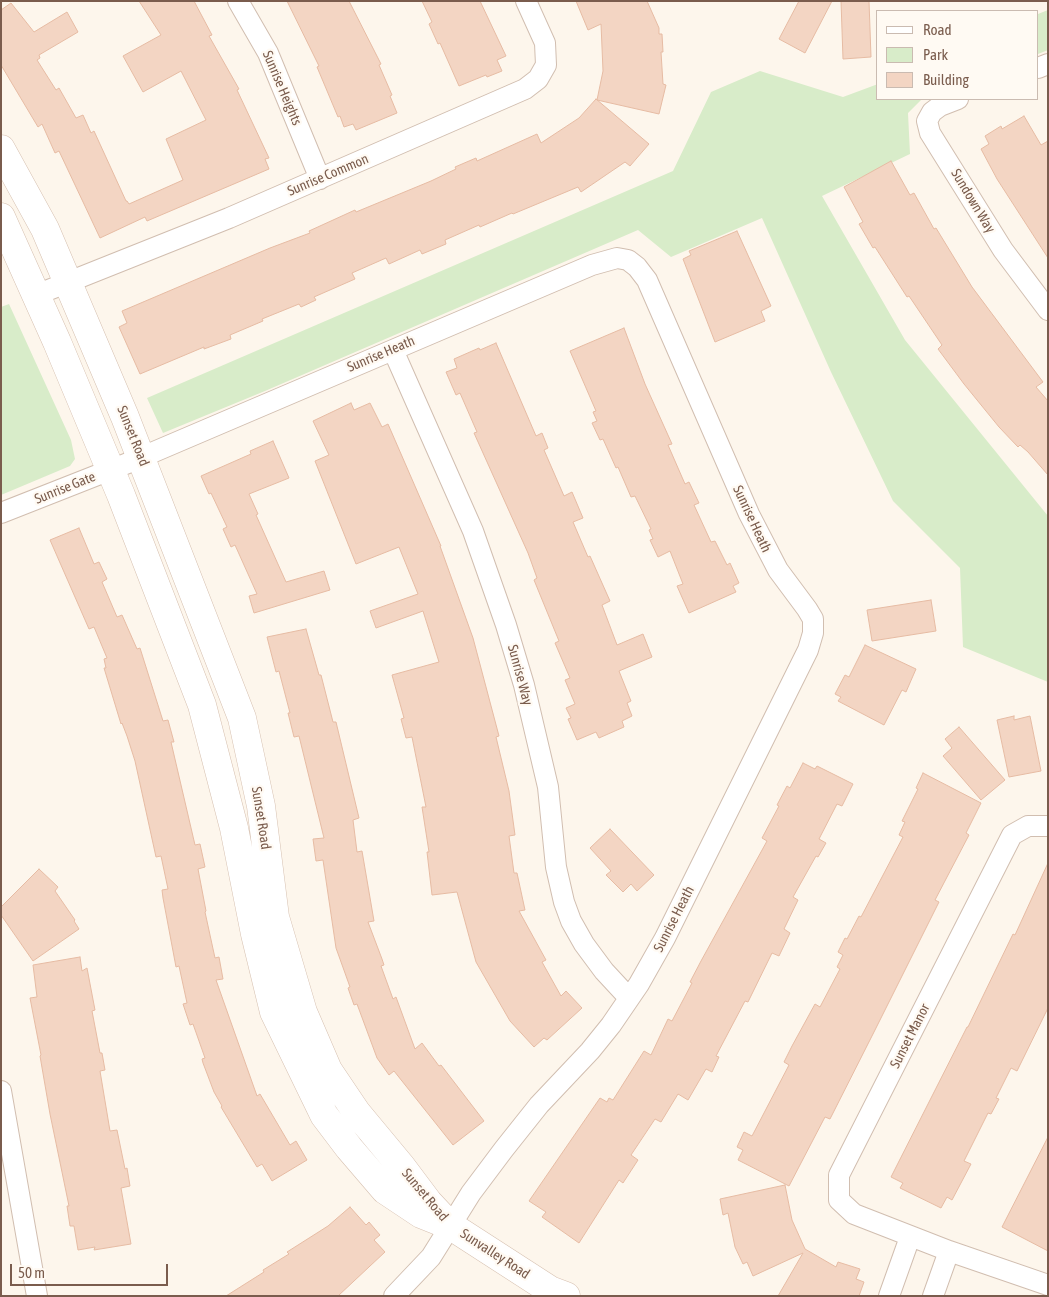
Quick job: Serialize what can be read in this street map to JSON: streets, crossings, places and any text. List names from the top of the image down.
{
  "streets": {
    "street": [
      "Sunrise Heights",
      "Sunrise Common",
      "Sundown Way",
      "Sunrise Heath",
      "Sunset Road",
      "Sunrise Gate",
      "Sunrise Way",
      "Sunset Manor",
      "Sunvalley Road"
    ]
  },
  "crossings": [
    ["Sunrise Heights", "Sunrise Common"],
    ["Sunrise Common", "Sunset Road"],
    ["Sunrise Heath", "Sunset Road"],
    ["Sunrise Heath", "Sunrise Gate"],
    ["Sunrise Heath", "Sunrise Way"],
    ["Sunrise Heath", "Sunvalley Road"],
    ["Sunset Road", "Sunrise Gate"],
    ["Sunset Road", "Sunvalley Road"]
  ],
  "legend": ["Road", "Park", "Building"],
  "scale_bar": "50 m"
}
